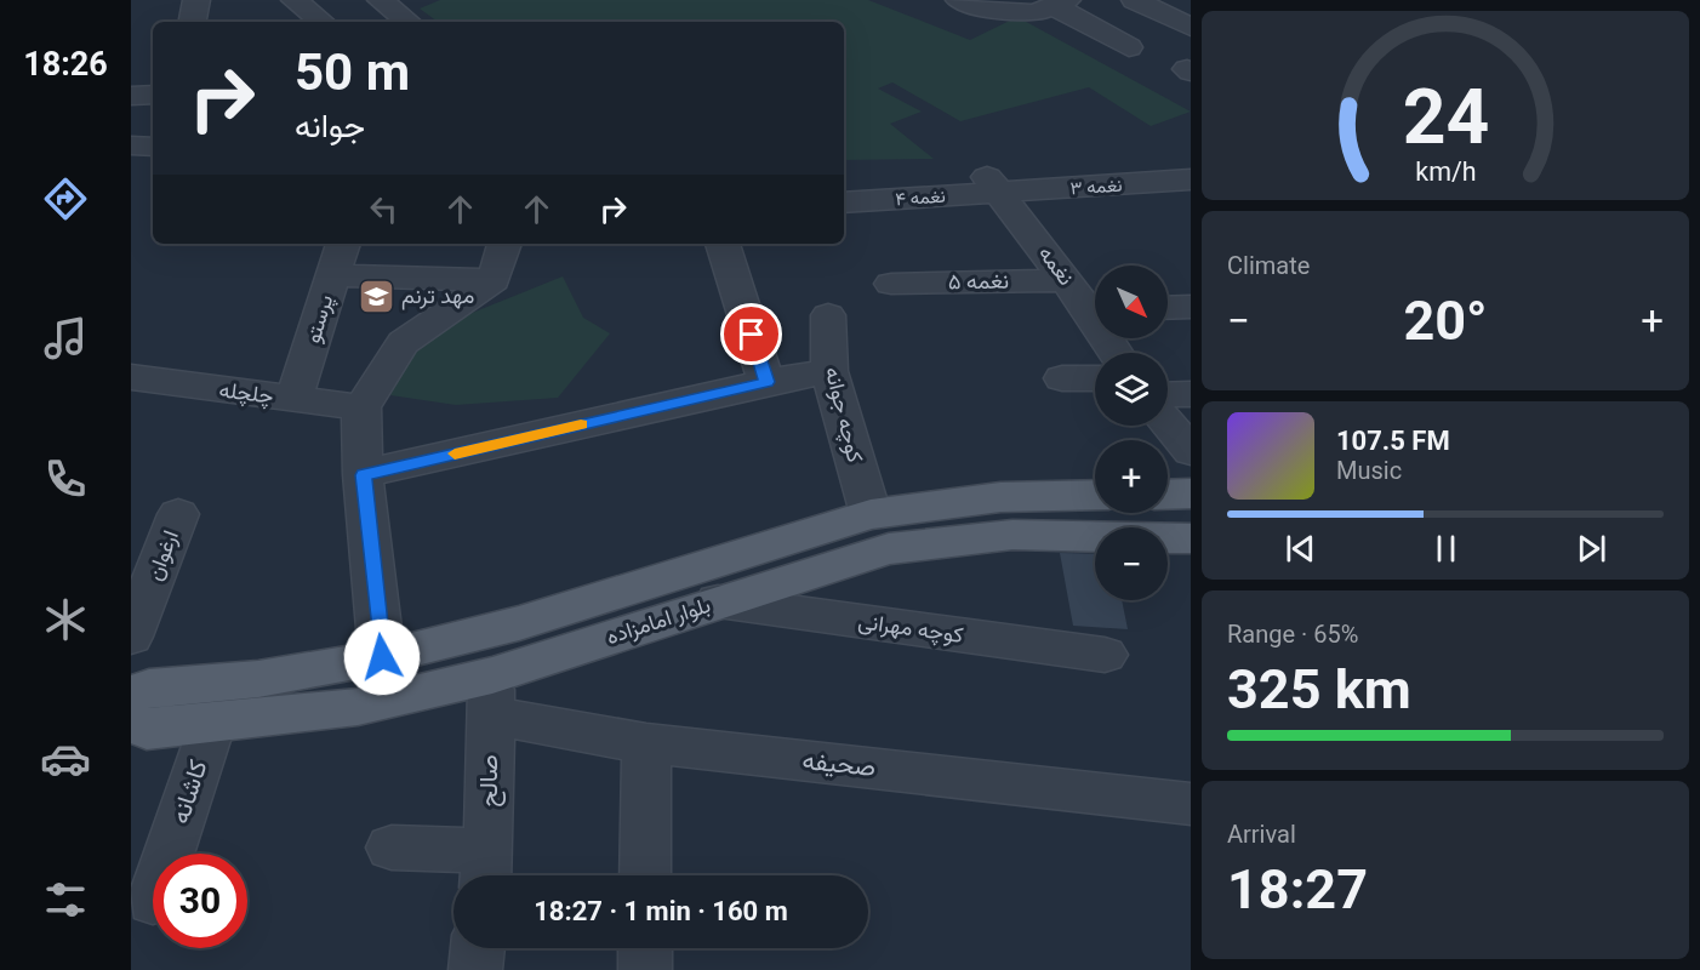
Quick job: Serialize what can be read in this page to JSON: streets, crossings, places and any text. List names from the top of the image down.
{
  "streets": {
    "main road": ["بلوار امامزاده"],
    "street": [
      "نغمه ۳",
      "نغمه ۴",
      "نغمه",
      "نغمه ۵",
      "پرستو",
      "چلچله",
      "کوچه جوانه",
      "ارغوان",
      "کوچه مهرانی",
      "صحیفه",
      "صالح",
      "کاشانه"
    ]
  },
  "crossings": [
    ["نغمه ۳", "نغمه ۴"],
    ["نغمه ۳", "نغمه"],
    ["نغمه ۴", "نغمه"],
    ["نغمه", "نغمه ۵"],
    ["پرستو", "چلچله"],
    ["کوچه جوانه", "بلوار امامزاده"],
    ["بلوار امامزاده", "کوچه مهرانی"],
    ["بلوار امامزاده", "صحیفه"],
    ["بلوار امامزاده", "صالح"],
    ["بلوار امامزاده", "کاشانه"],
    ["صحیفه", "صالح"]
  ],
  "places": {
    "school or university": ["مهد ترنم"]
  },
  "north": "bottom right",
  "page": {
    "tabs": "18:26",
    "turn": ["50 m", "جوانه"],
    "tile": [
      "Climate",
      ["Range · 65%", "325 km"],
      ["Arrival", "18:27"]
    ],
    "map_buttons": ["+", "−"],
    "heat": ["−", "20°", "+"],
    "song": ["107.5 FM", "Music"],
    "limit": "30",
    "trip": "18:27 · 1 min · 160 m",
    "gauge": ["24", "km/h"]
  }
}
